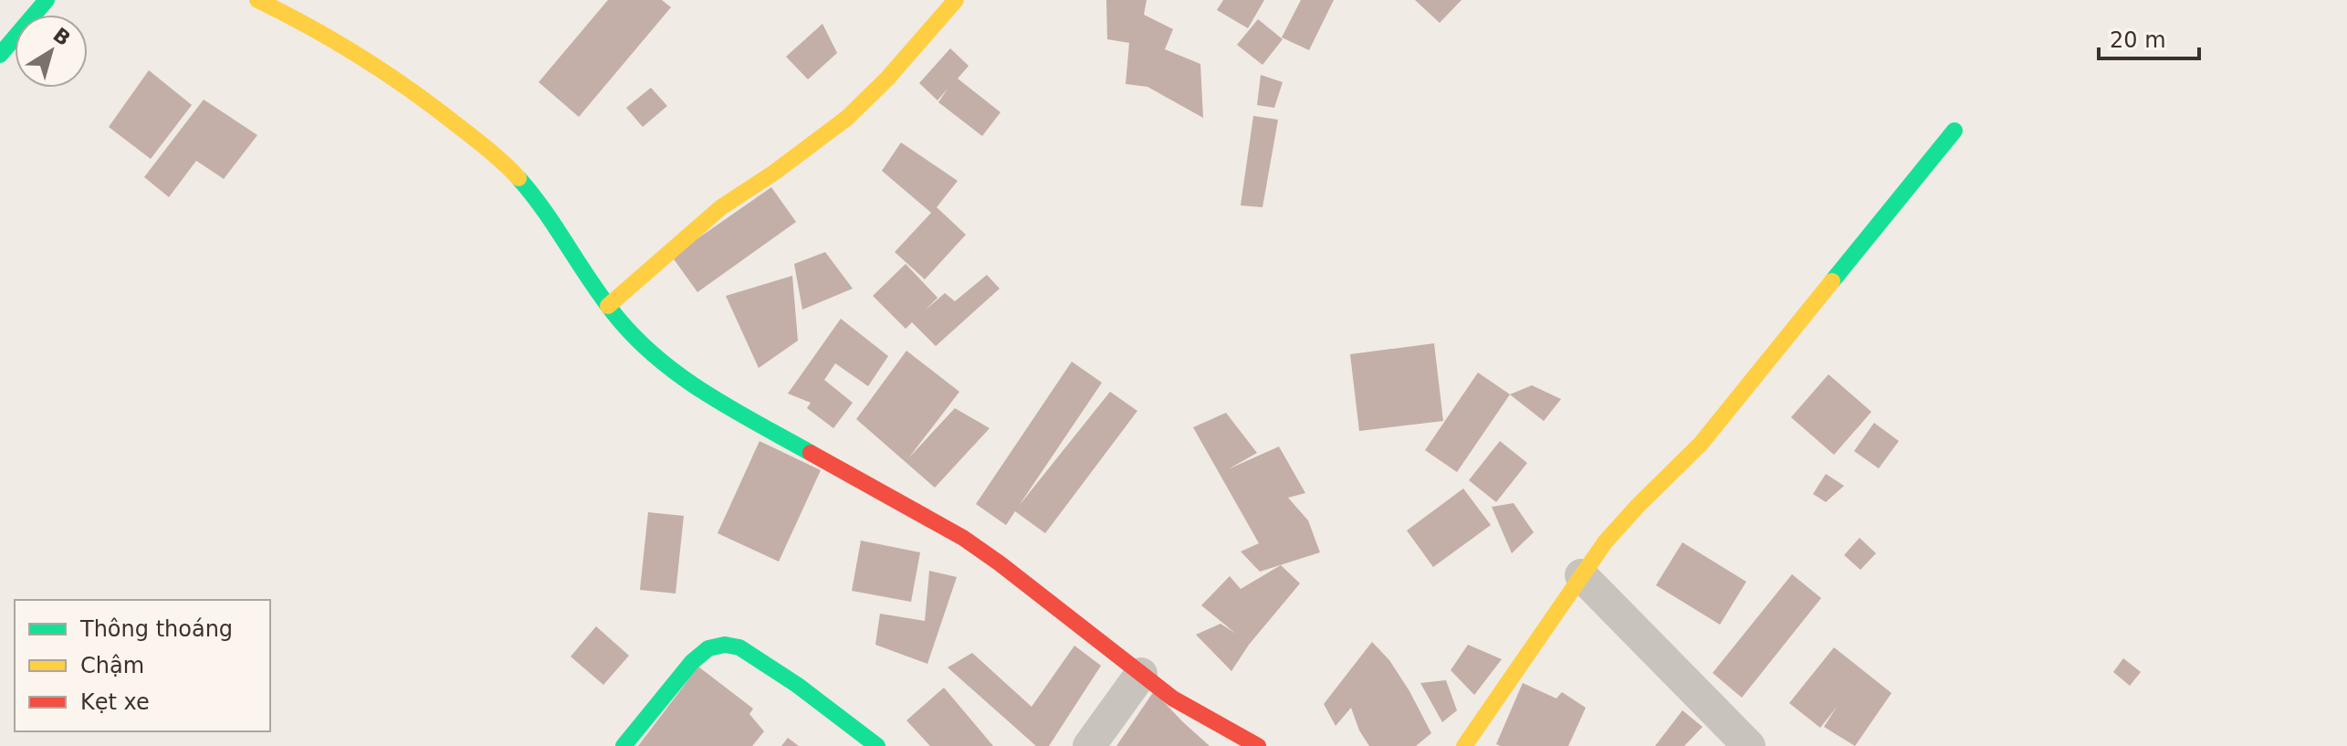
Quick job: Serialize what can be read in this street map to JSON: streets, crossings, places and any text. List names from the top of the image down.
{
  "legend": ["Thông thoáng", "Chậm", "Kẹt xe"],
  "scale_bar": "20 m",
  "north": "top right"
}
